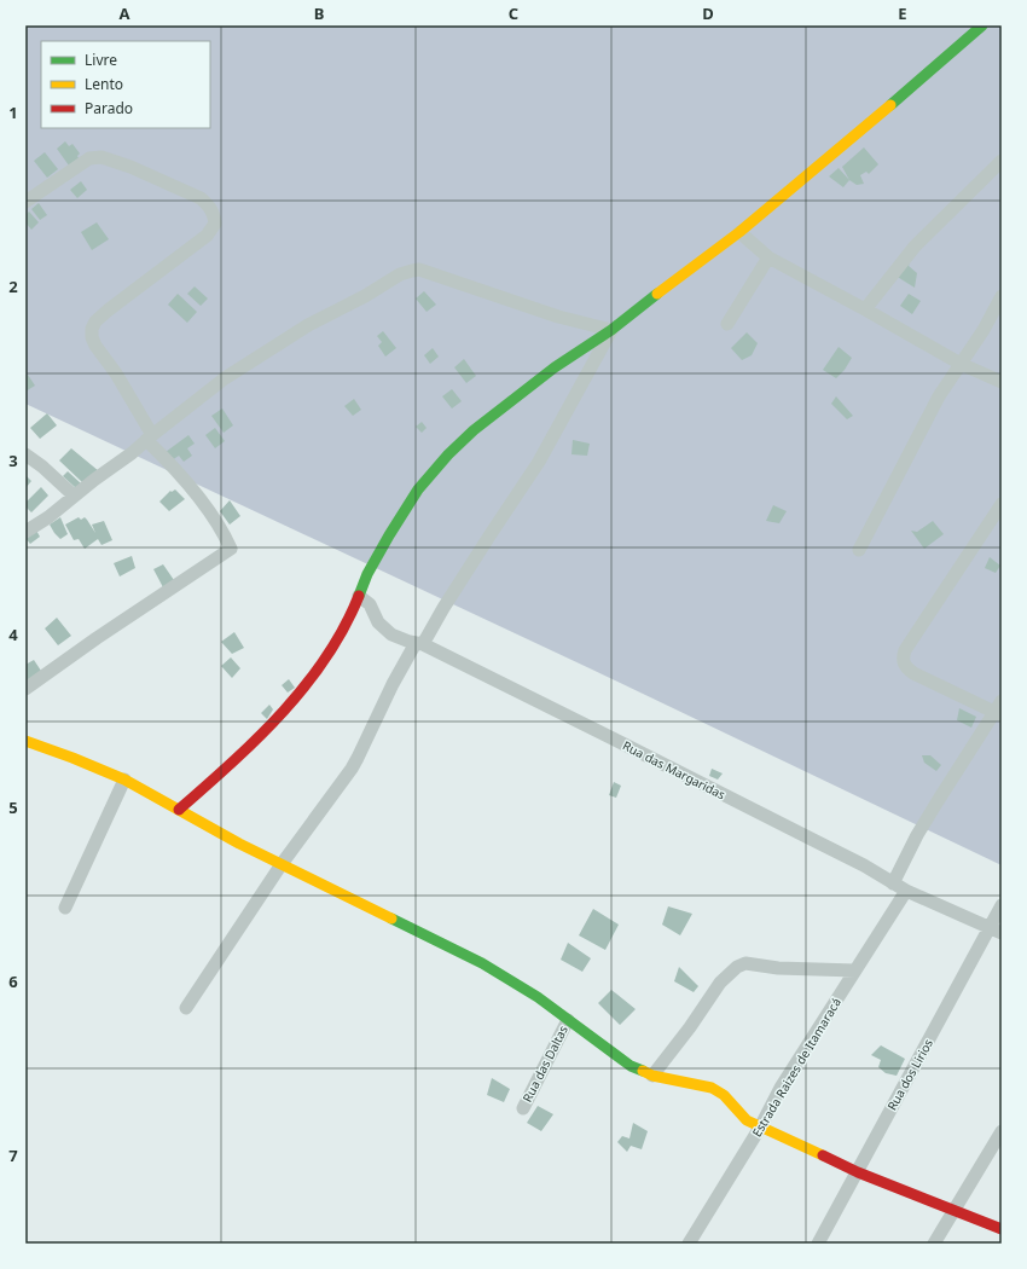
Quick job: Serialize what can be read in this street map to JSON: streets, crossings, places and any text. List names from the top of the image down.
{
  "streets": {
    "street": [
      "Rua das Margaridas",
      "Rua das Daltas",
      "Estrada Raizes de Itamaracá",
      "Rua dos Lirios"
    ]
  },
  "crossings": [
    ["Rua das Margaridas", "Estrada Raizes de Itamaracá"],
    ["Rua das Margaridas", "Rua dos Lirios"]
  ],
  "legend": ["Livre", "Lento", "Parado"],
  "grid": {
    "columns": [
      "A",
      "B",
      "C",
      "D",
      "E"
    ],
    "rows": [
      "1",
      "2",
      "3",
      "4",
      "5",
      "6",
      "7"
    ]
  }
}
